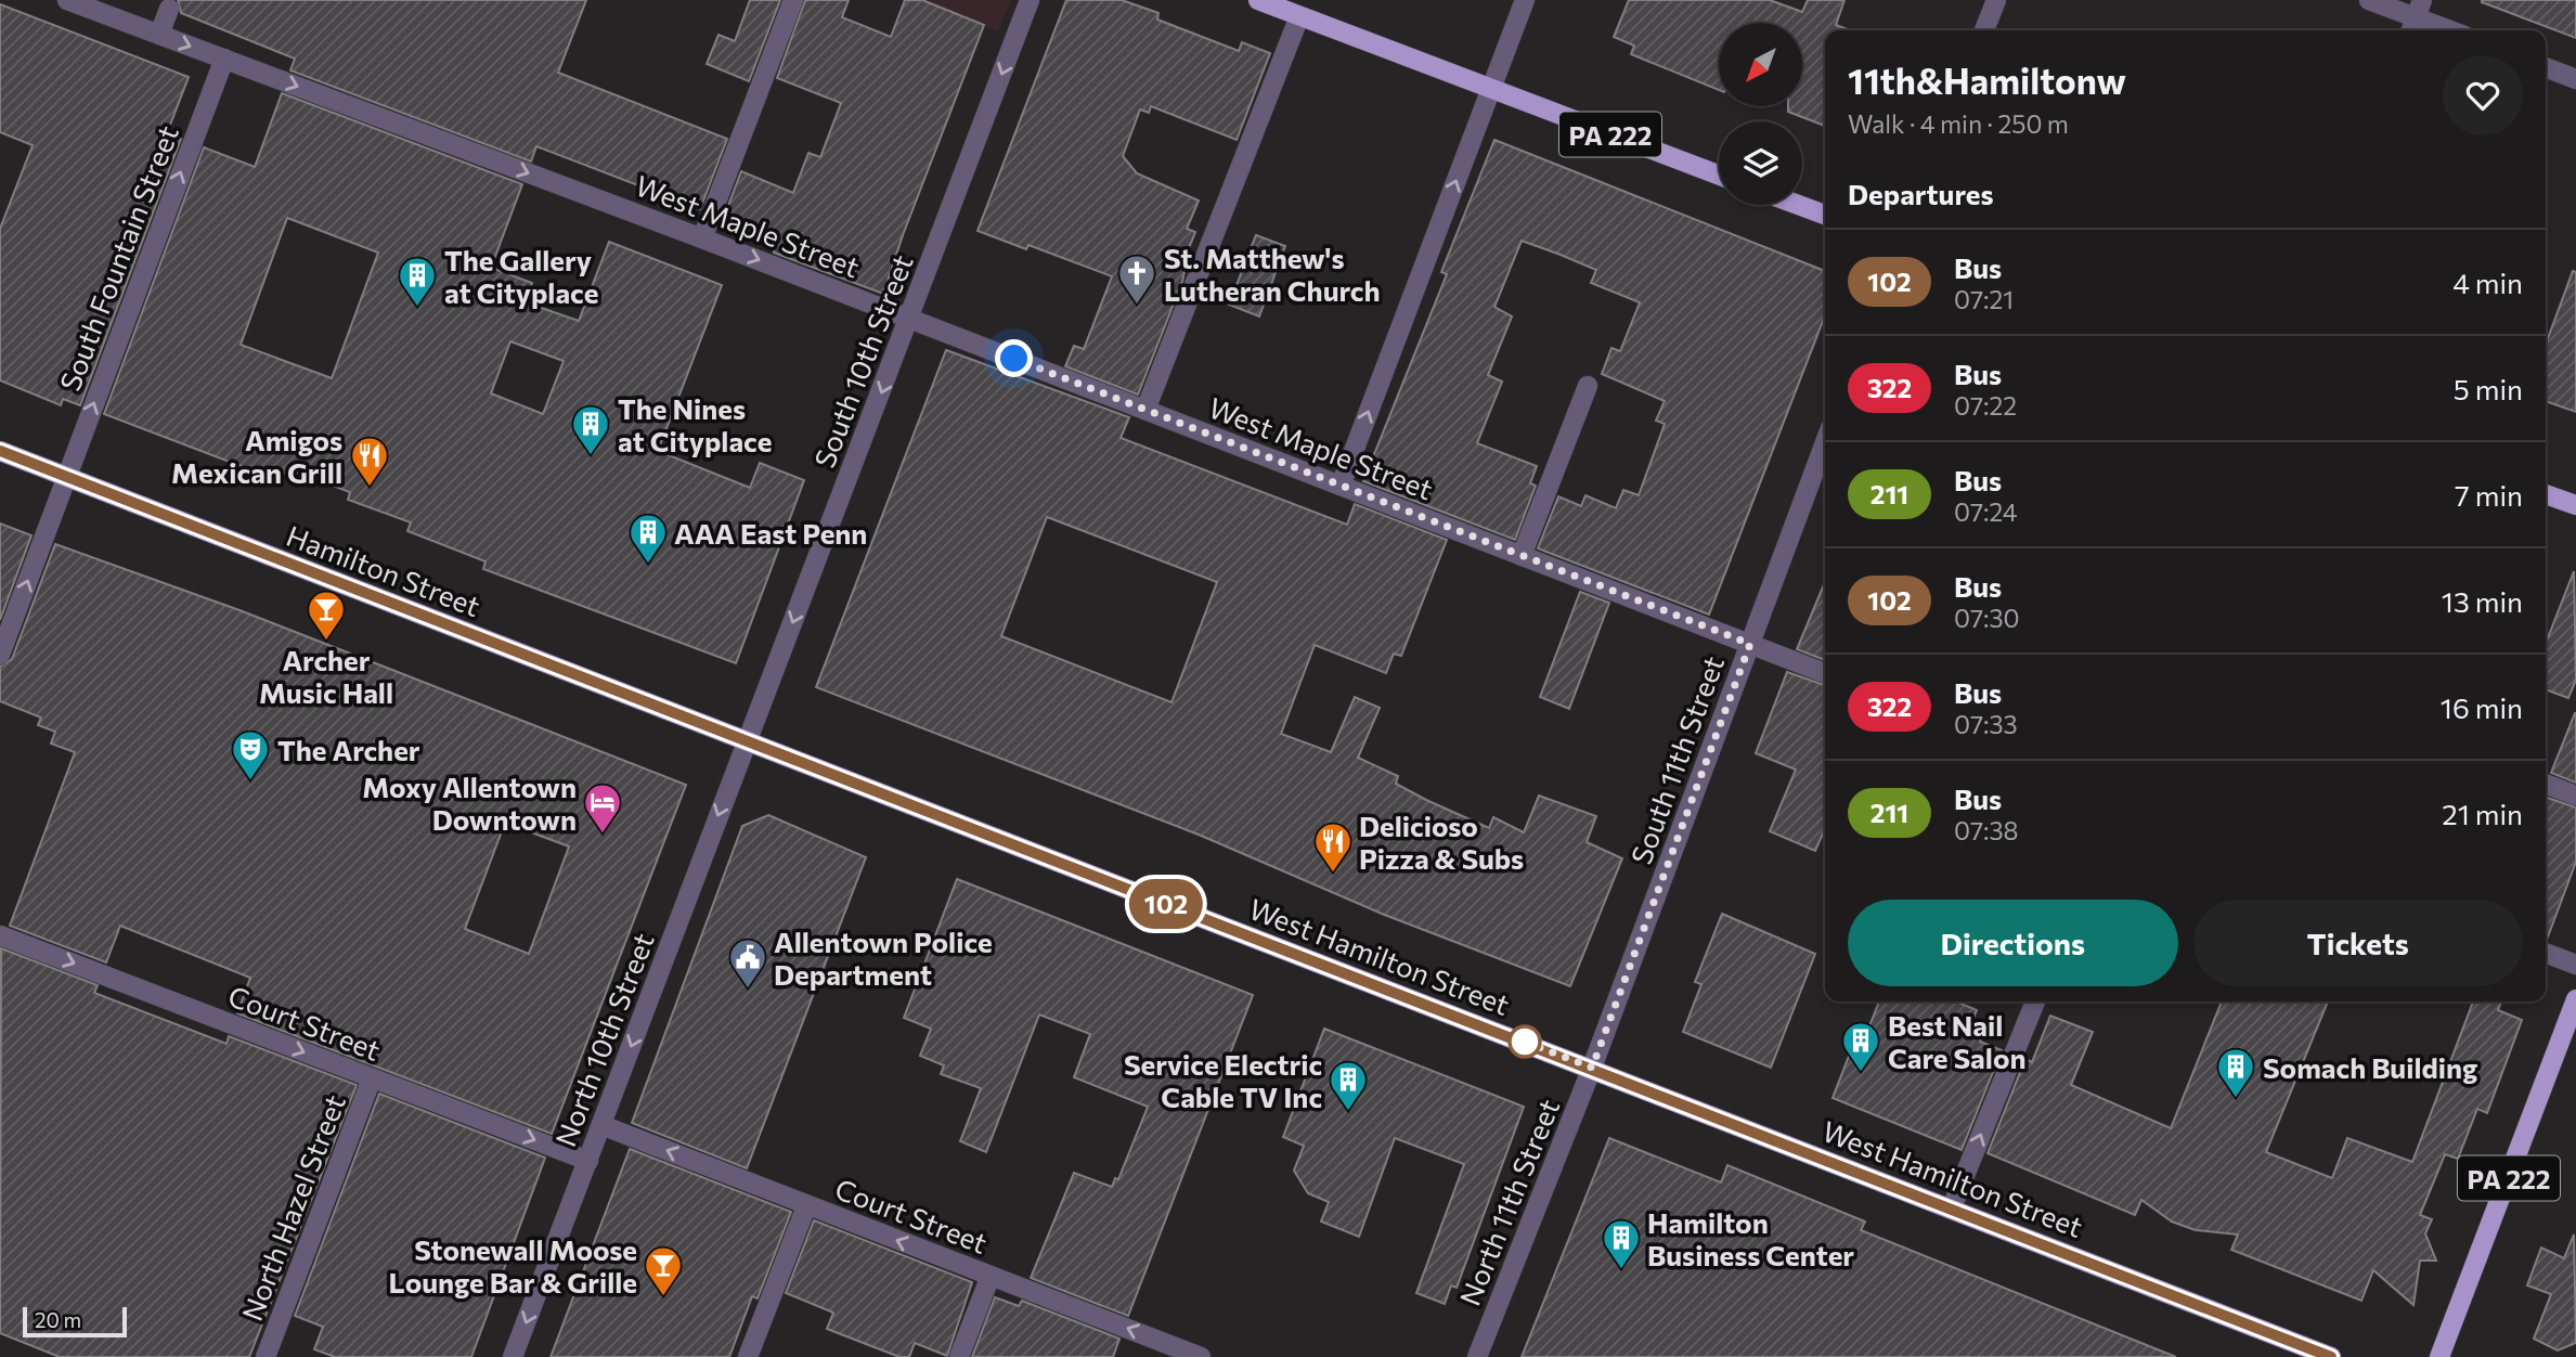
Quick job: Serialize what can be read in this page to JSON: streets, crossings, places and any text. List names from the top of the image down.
{
  "streets": {
    "main road": ["PA 222", "Hamilton Street", "West Hamilton Street"],
    "street": [
      "West Maple Street",
      "South Fountain Street",
      "South 10th Street",
      "South 11th Street",
      "Court Street",
      "North 10th Street",
      "North 11th Street",
      "North Hazel Street"
    ]
  },
  "crossings": [
    ["West Maple Street", "South Fountain Street"],
    ["West Maple Street", "South 10th Street"],
    ["West Maple Street", "South 11th Street"],
    ["South Fountain Street", "Hamilton Street"],
    ["South 10th Street", "Hamilton Street"],
    ["South 10th Street", "West Hamilton Street"],
    ["South 10th Street", "North 10th Street"],
    ["Hamilton Street", "West Hamilton Street"],
    ["Hamilton Street", "North 10th Street"],
    ["South 11th Street", "West Hamilton Street"],
    ["South 11th Street", "North 11th Street"],
    ["West Hamilton Street", "North 10th Street"],
    ["West Hamilton Street", "North 11th Street"],
    ["Court Street", "North 10th Street"],
    ["Court Street", "North Hazel Street"]
  ],
  "one_way": [
    "West Maple Street",
    "South Fountain Street",
    "South 10th Street",
    "North 10th Street"
  ],
  "places": {
    "church": ["St. Matthew's Lutheran Church"],
    "building": [
      "The Gallery at Cityplace",
      "The Nines at Cityplace",
      "AAA East Penn",
      "Best Nail Care Salon",
      "Somach Building",
      "Service Electric Cable TV Inc",
      "Hamilton Business Center"
    ],
    "restaurant": ["Amigos Mexican Grill", "Delicioso Pizza & Subs"],
    "bar": ["Archer Music Hall", "Stonewall Moose Lounge Bar & Grille"],
    "theatre": ["The Archer"],
    "hotel": ["Moxy Allentown Downtown"],
    "public building": ["Allentown Police Department"]
  },
  "lines": ["bus line 102"],
  "scale_bar": "20 m",
  "north": "bottom left",
  "page": {
    "on_map": "102",
    "heading": [
      ["11th&Hamiltonw", "Walk · 4 min · 250 m"],
      "Departures"
    ],
    "list": [
      {
        "mark": "102",
        "name": "Bus",
        "note": "07:21",
        "value": "4 min"
      },
      {
        "mark": "322",
        "name": "Bus",
        "note": "07:22",
        "value": "5 min"
      },
      {
        "mark": "211",
        "name": "Bus",
        "note": "07:24",
        "value": "7 min"
      },
      {
        "mark": "102",
        "name": "Bus",
        "note": "07:30",
        "value": "13 min"
      },
      {
        "mark": "322",
        "name": "Bus",
        "note": "07:33",
        "value": "16 min"
      },
      {
        "mark": "211",
        "name": "Bus",
        "note": "07:38",
        "value": "21 min"
      }
    ],
    "buttons": ["Directions", "Tickets"],
    "scale": "20 m"
  }
}
